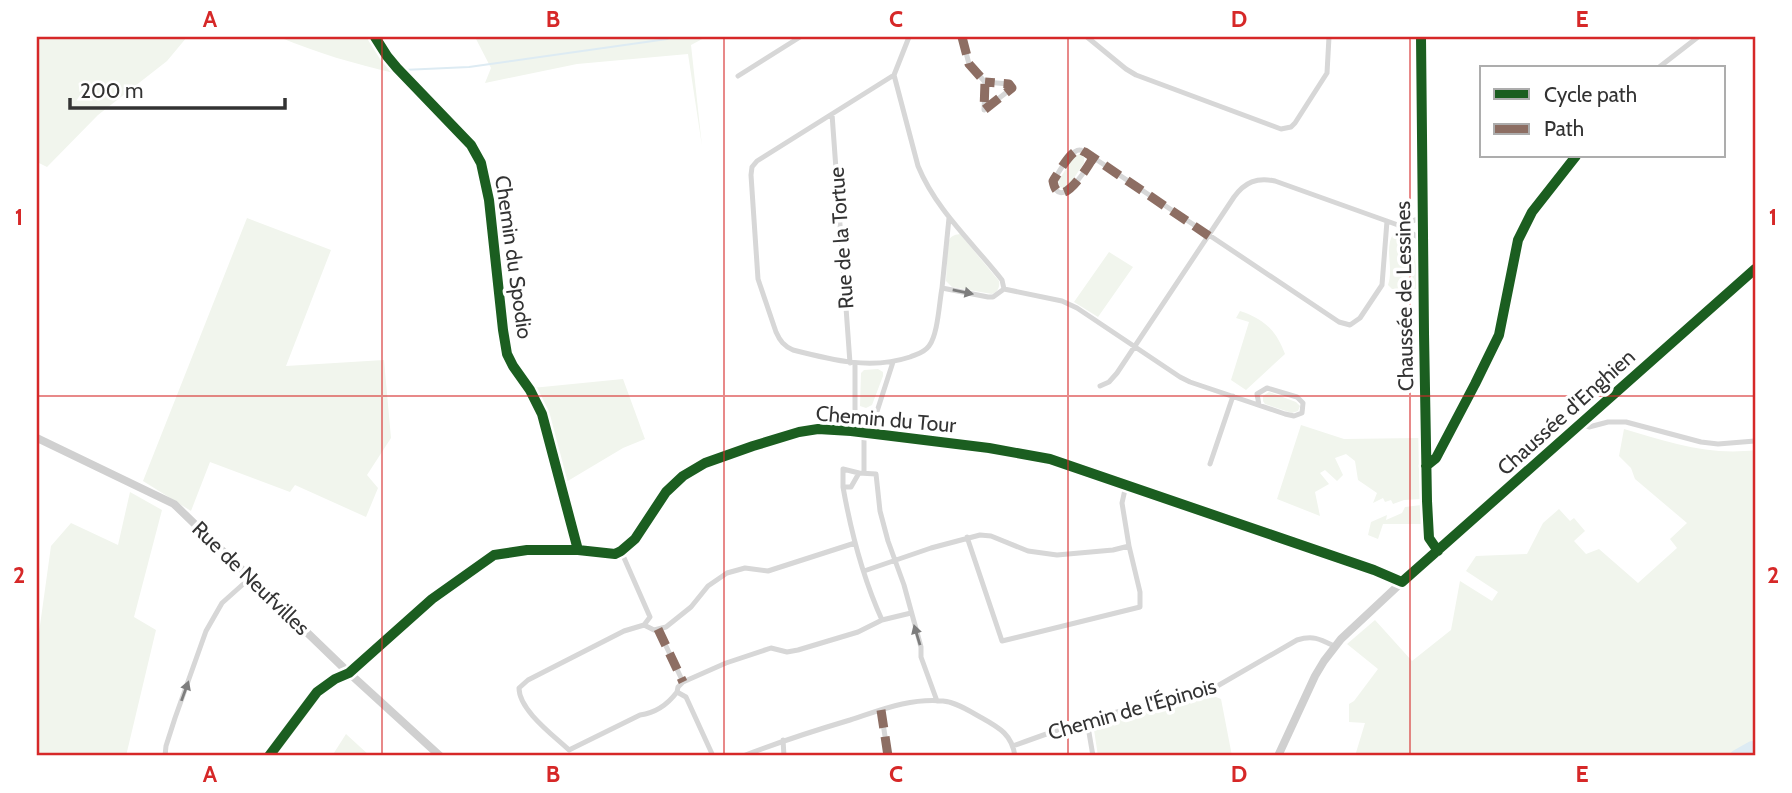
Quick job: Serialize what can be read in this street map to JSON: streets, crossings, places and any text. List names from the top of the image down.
{
  "streets": {
    "main road": ["Chaussée de Lessines", "Chaussée d'Enghien", "Rue de Neufvilles"],
    "street": [
      "Rue de la Tortue",
      "Chemin du Spodio",
      "Chemin du Tour",
      "Chemin de l'Épinois"
    ]
  },
  "crossings": [
    ["Rue de la Tortue", "Chemin du Tour"],
    ["Chaussée de Lessines", "Chaussée d'Enghien"],
    ["Chaussée d'Enghien", "Chemin du Tour"],
    ["Chaussée d'Enghien", "Chemin de l'Épinois"]
  ],
  "legend": ["Cycle path", "Path"],
  "scale_bar": "200 m",
  "grid": {
    "columns": [
      "A",
      "B",
      "C",
      "D",
      "E"
    ],
    "rows": ["1", "2"]
  }
}
